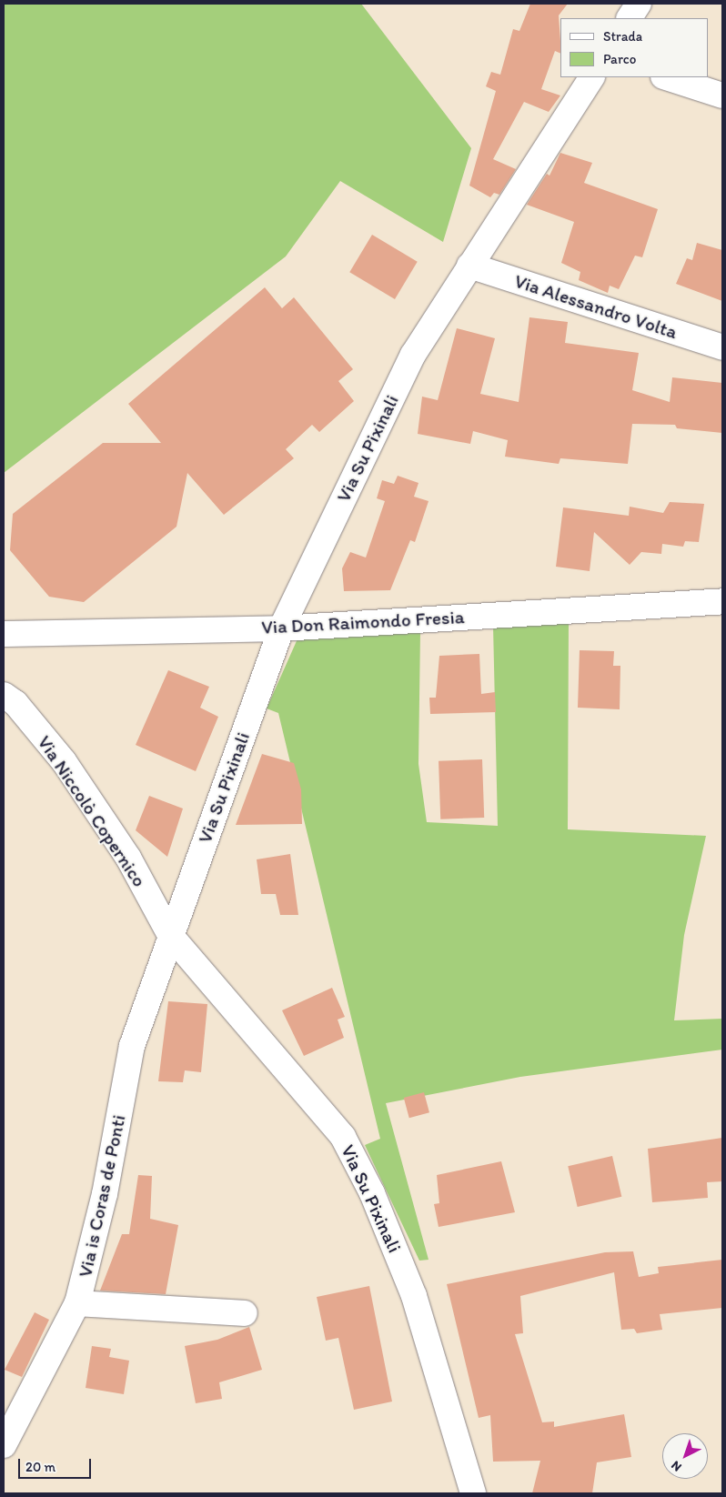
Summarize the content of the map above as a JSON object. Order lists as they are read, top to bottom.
{
  "streets": {
    "street": [
      "Via Alessandro Volta",
      "Via Su Pixinali",
      "Via Don Raimondo Fresia",
      "Via Niccolò Copernico",
      "Via is Coras de Ponti"
    ]
  },
  "crossings": [
    ["Via Alessandro Volta", "Via Su Pixinali"],
    ["Via Su Pixinali", "Via Don Raimondo Fresia"],
    ["Via Su Pixinali", "Via Niccolò Copernico"],
    ["Via Su Pixinali", "Via is Coras de Ponti"],
    ["Via Niccolò Copernico", "Via is Coras de Ponti"]
  ],
  "legend": ["Strada", "Parco"],
  "scale_bar": "20 m",
  "north": "bottom left"
}
